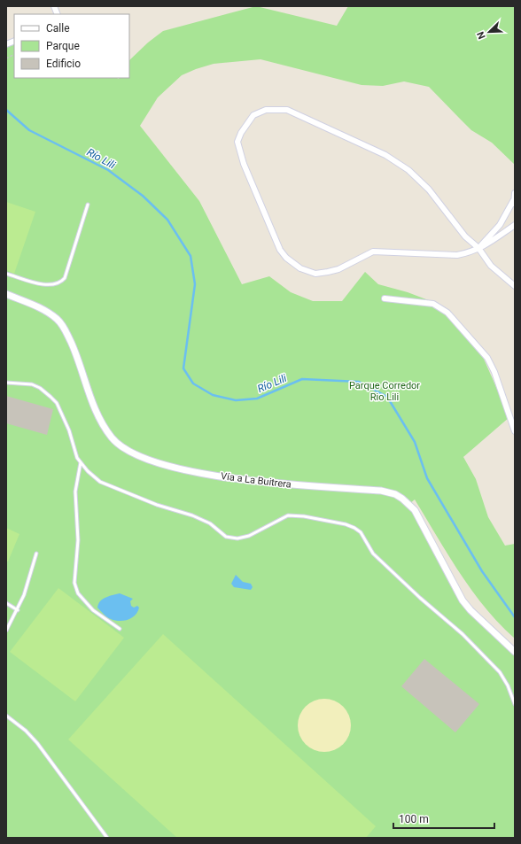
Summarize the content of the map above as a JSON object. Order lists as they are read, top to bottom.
{
  "streets": {
    "street": ["Vía a La Buitrera"]
  },
  "water": ["Río Lili"],
  "parks": ["Parque Corredor Rio Lili"],
  "legend": ["Calle", "Parque", "Edificio"],
  "scale_bar": "100 m",
  "north": "bottom left"
}
